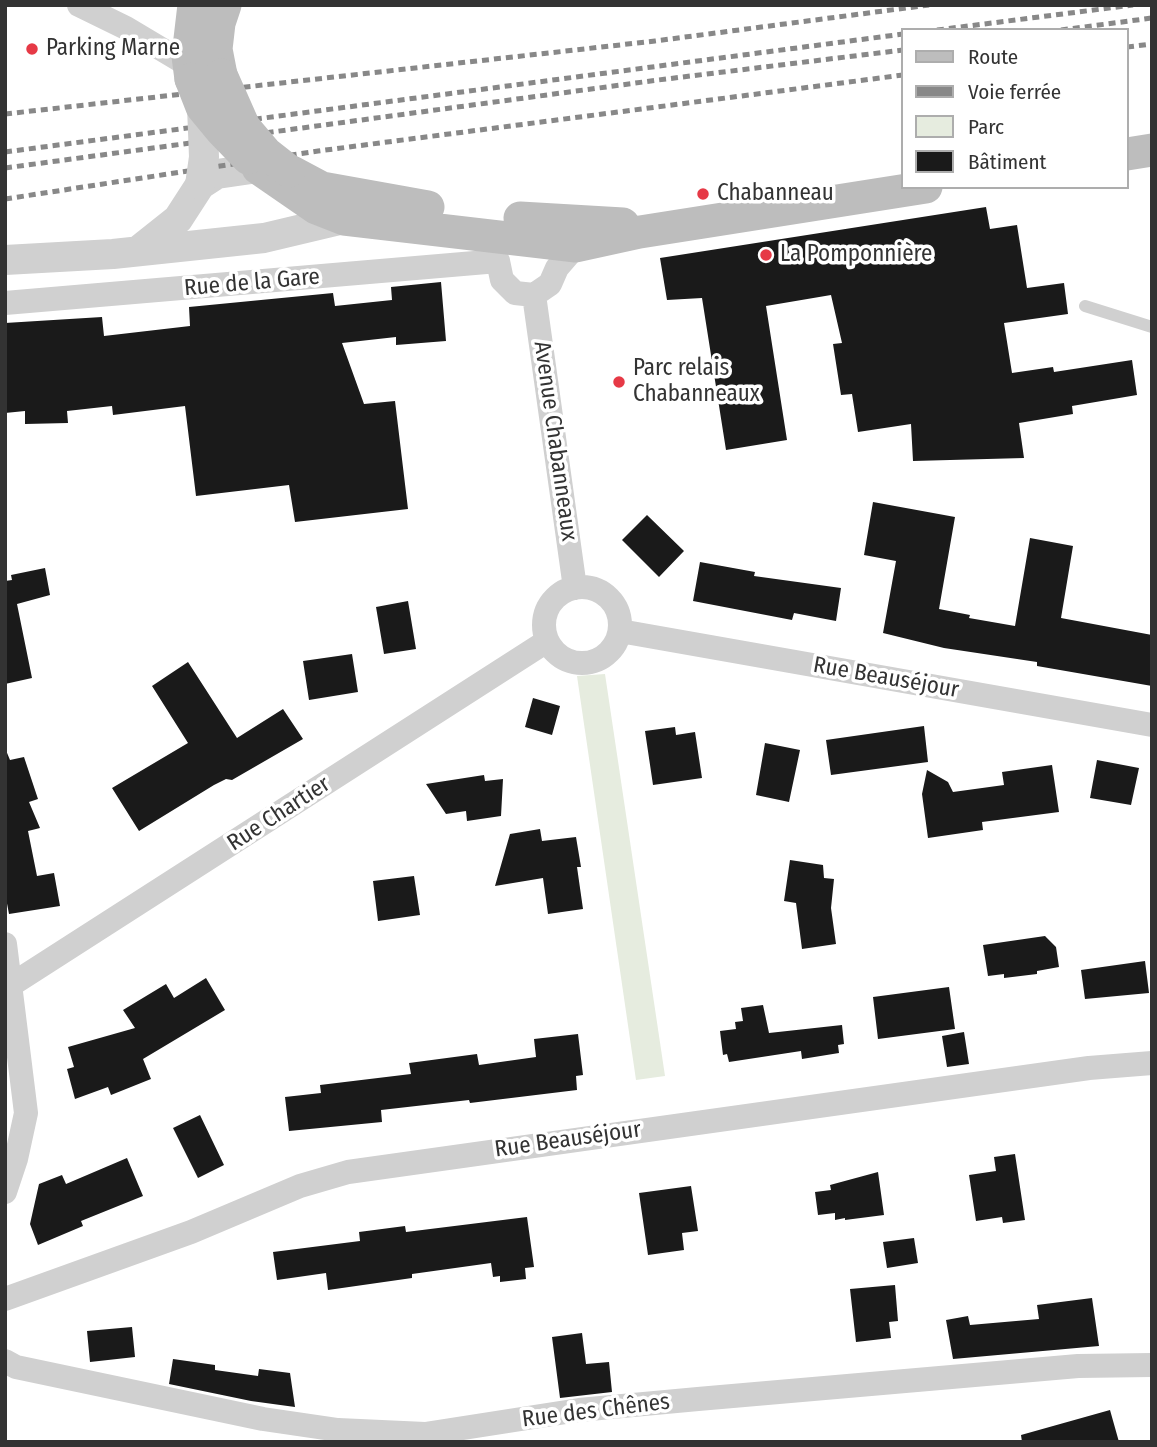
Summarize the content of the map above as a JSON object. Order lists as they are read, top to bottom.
{
  "streets": {
    "street": [
      "Rue de la Gare",
      "Avenue Chabanneaux",
      "Rue Beauséjour",
      "Rue Chartier",
      "Rue des Chênes"
    ]
  },
  "crossings": [
    ["Avenue Chabanneaux", "Rue Beauséjour"],
    ["Avenue Chabanneaux", "Rue Chartier"],
    ["Rue Beauséjour", "Rue Chartier"]
  ],
  "places": [
    "Parking Marne",
    "Chabanneau",
    "La Pomponnière",
    "Parc relais Chabanneaux"
  ],
  "legend": [
    "Route",
    "Voie ferrée",
    "Parc",
    "Bâtiment"
  ]
}
